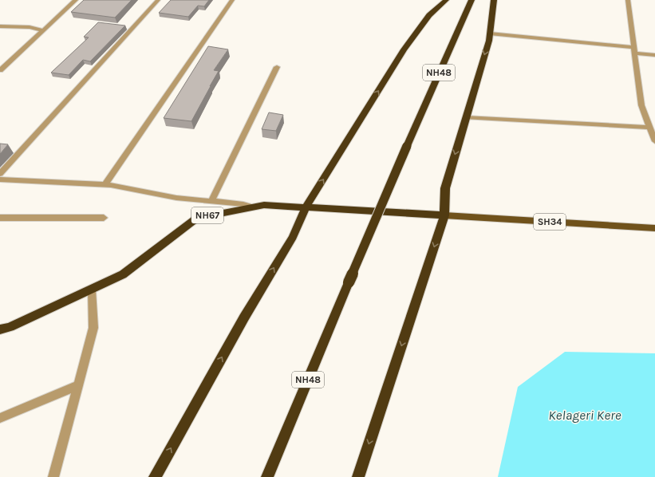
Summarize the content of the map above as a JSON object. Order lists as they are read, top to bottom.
{
  "streets": {
    "highway": ["NH48", "NH67"],
    "main road": ["SH34"]
  },
  "crossings": [
    ["NH67", "SH34"]
  ],
  "water": ["Kelageri Kere"]
}
